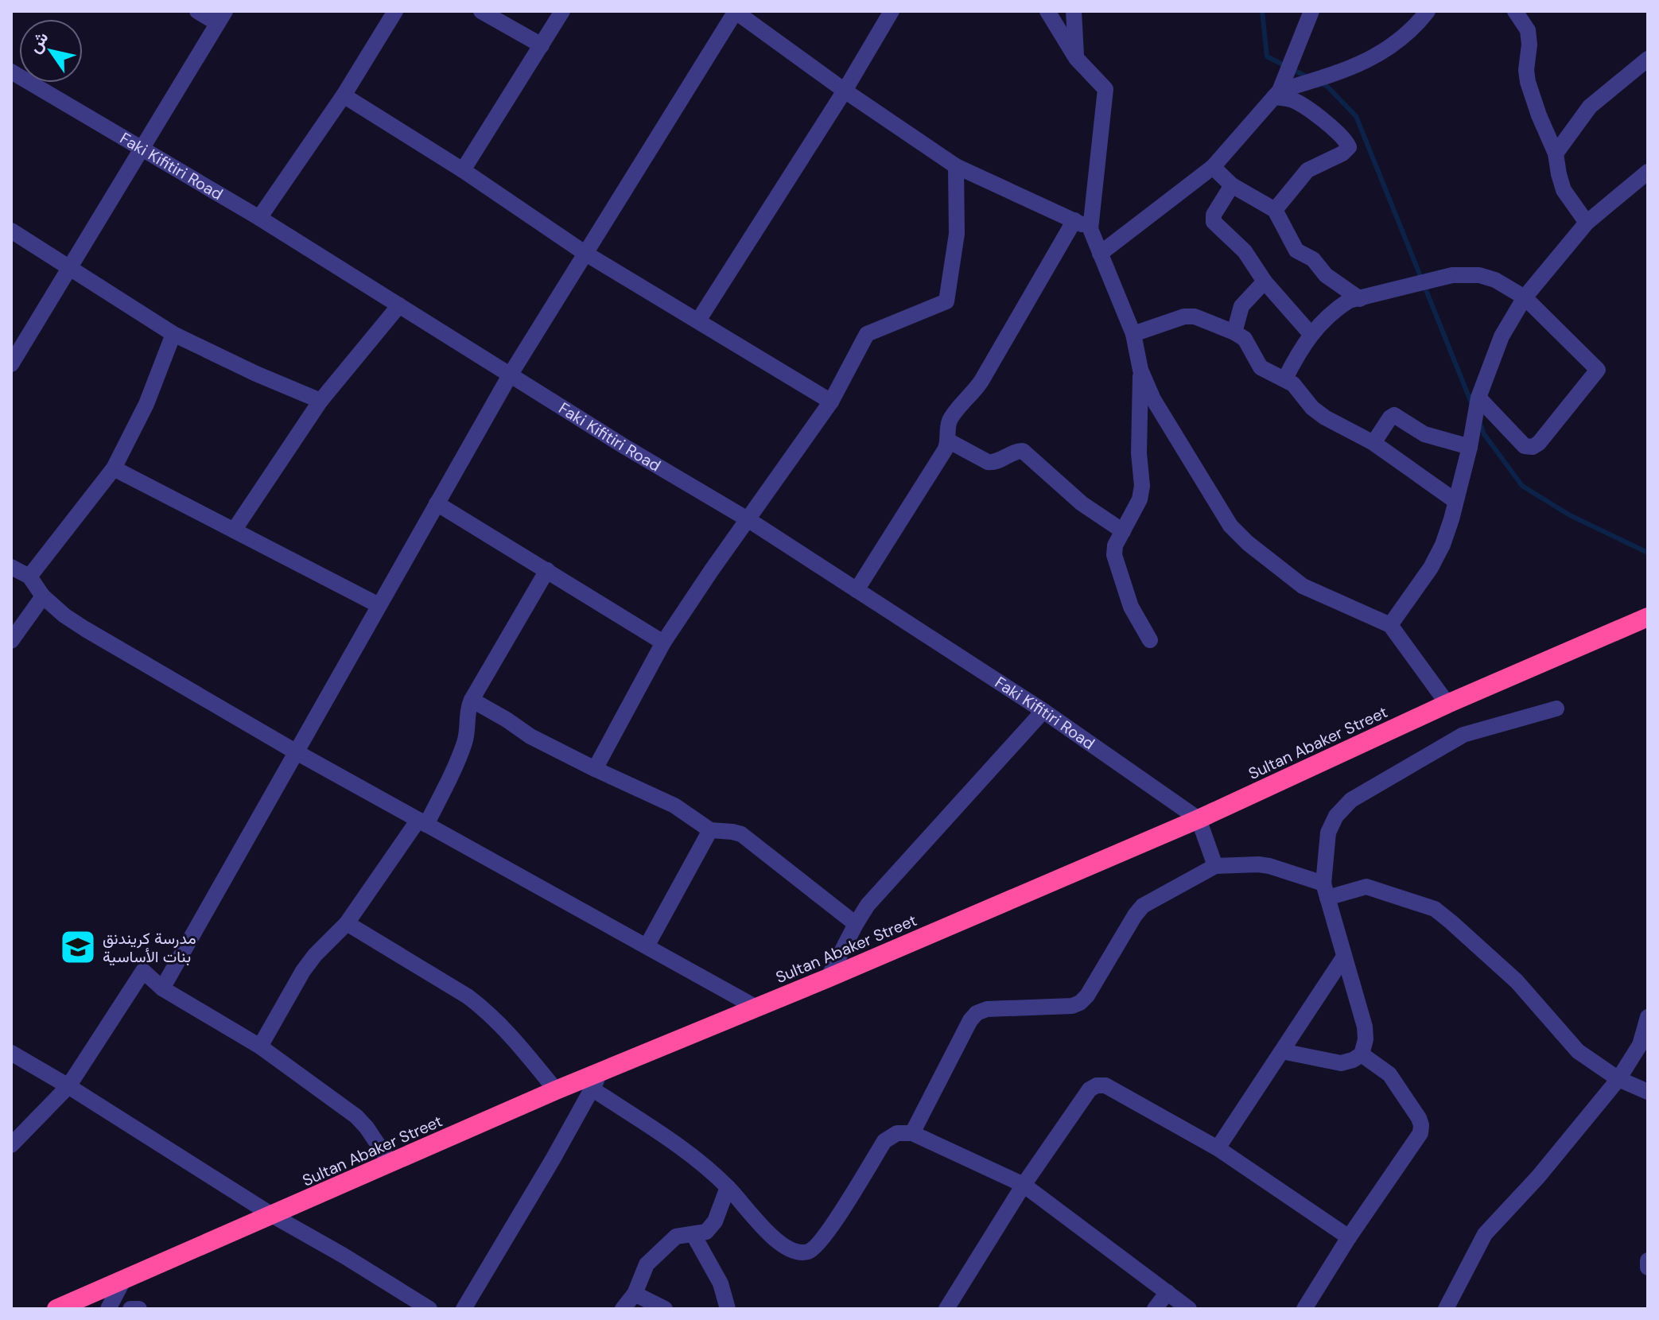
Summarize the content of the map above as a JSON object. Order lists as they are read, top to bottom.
{
  "streets": {
    "highway": ["Sultan Abaker Street"],
    "street": ["Faki Kifitiri Road"]
  },
  "crossings": [
    ["Faki Kifitiri Road", "Sultan Abaker Street"]
  ],
  "places": {
    "school or university": ["مدرسة كريندنق بنات الأساسية"]
  },
  "north": "top left"
}
